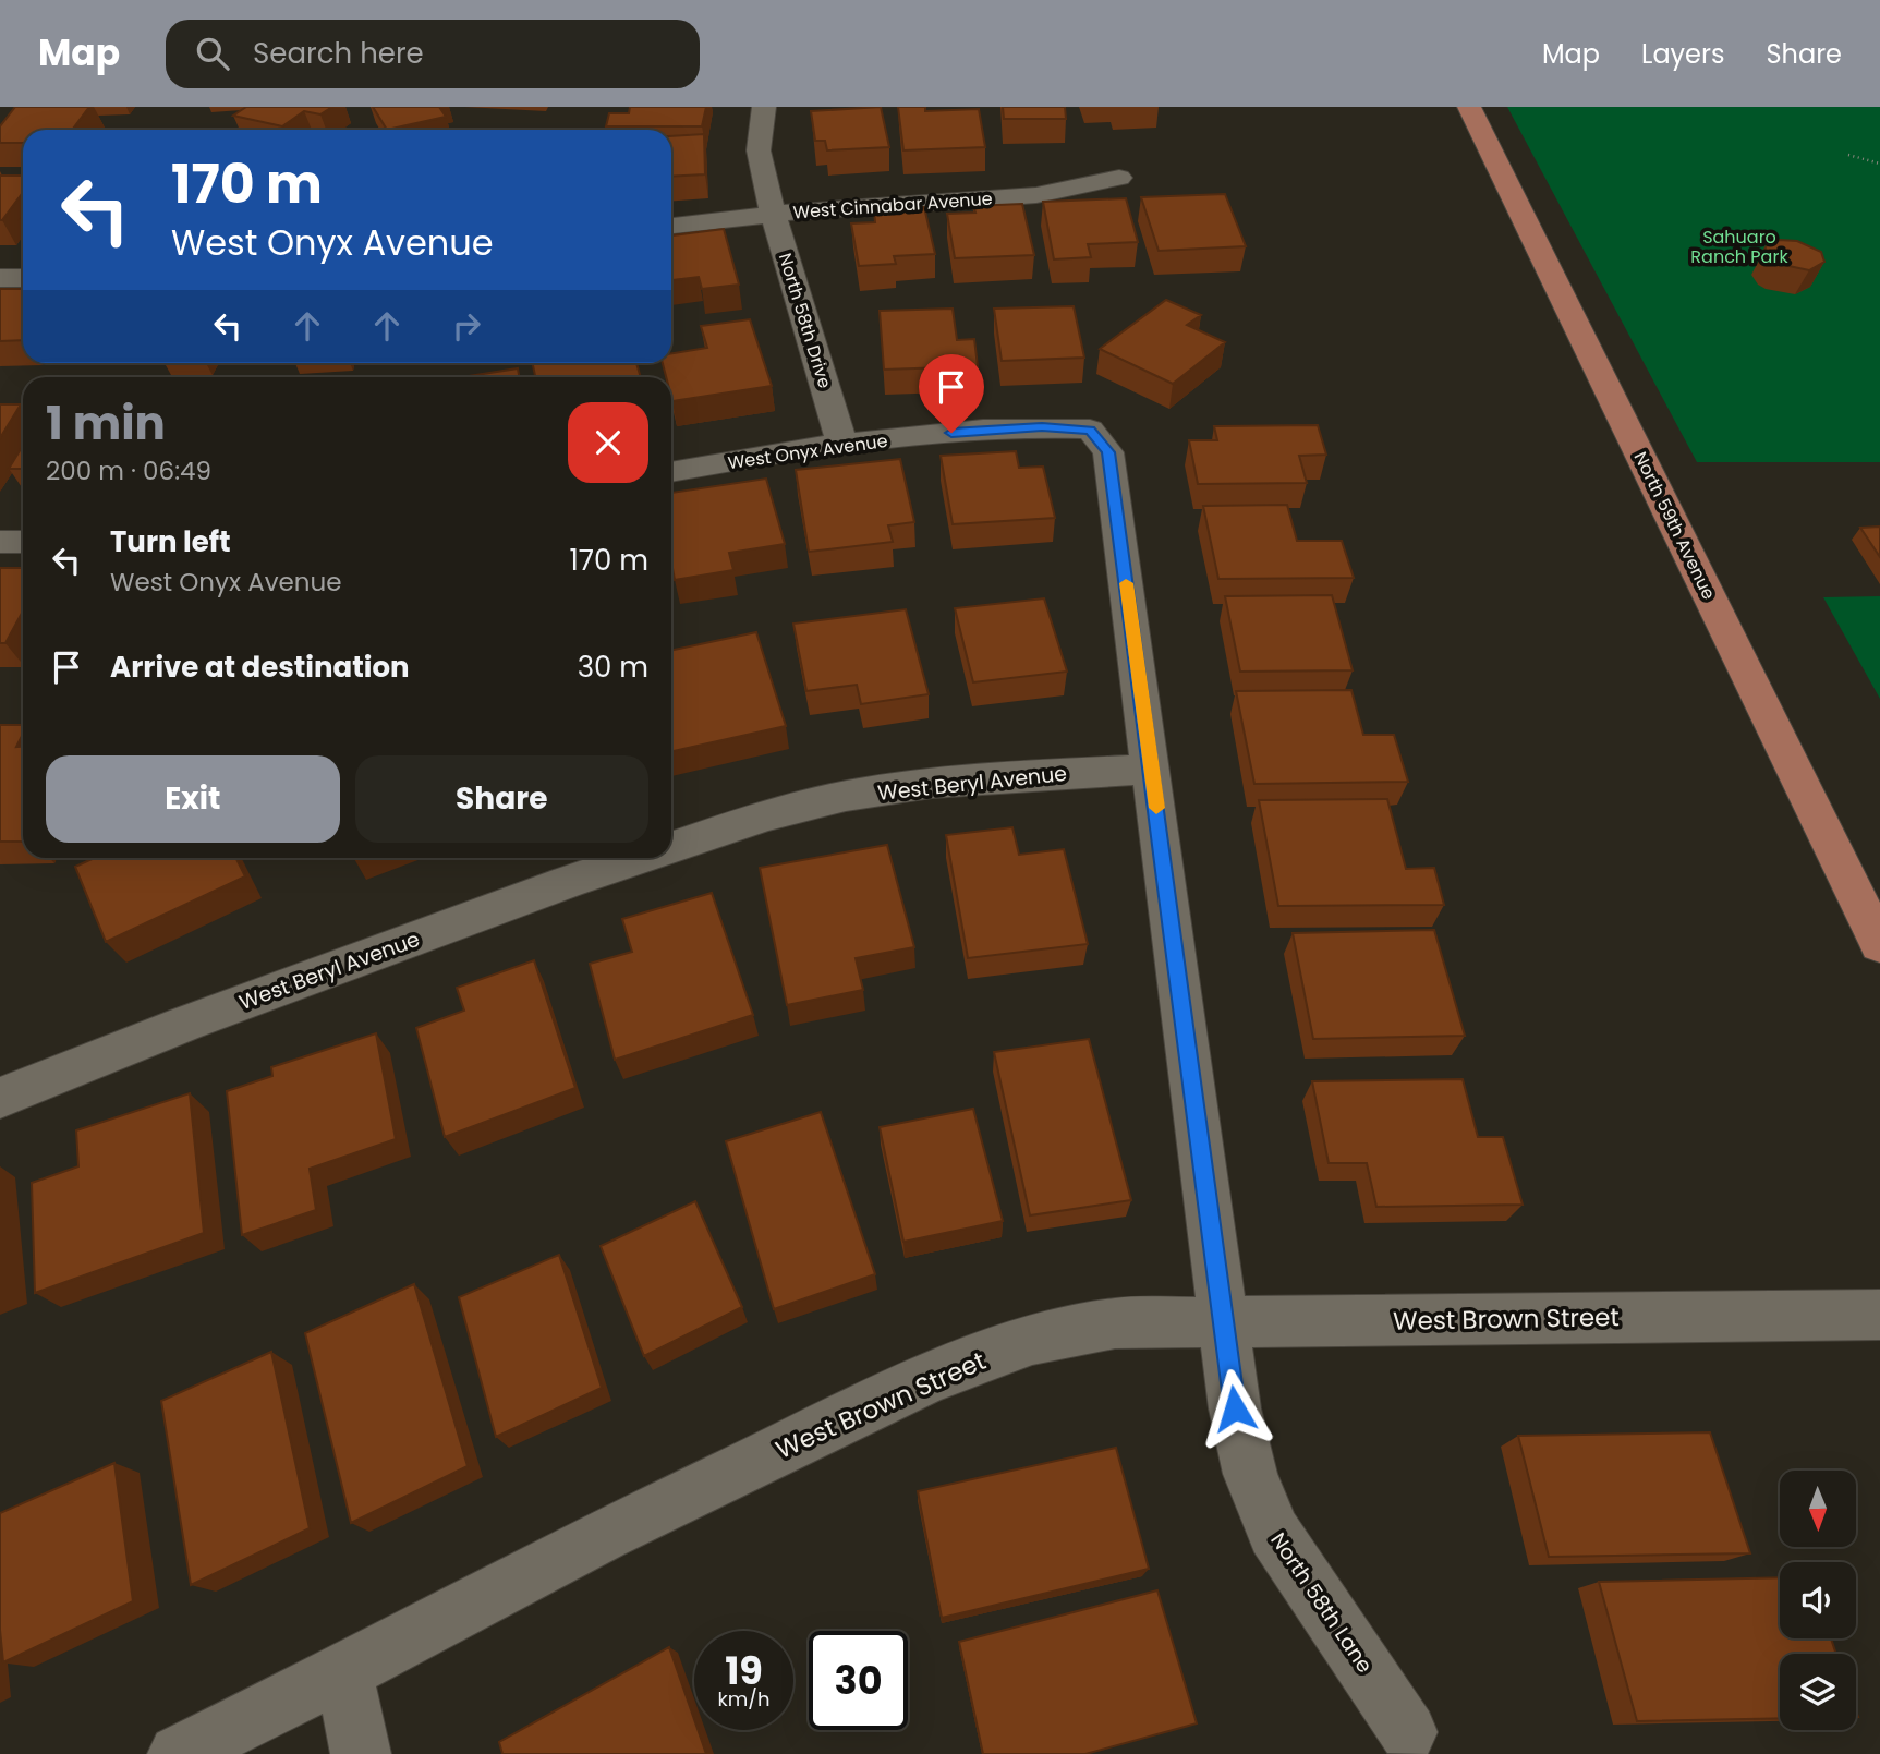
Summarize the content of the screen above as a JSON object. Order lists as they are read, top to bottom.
{
  "streets": {
    "main road": ["North 59th Avenue"],
    "street": [
      "West Cinnabar Avenue",
      "North 58th Drive",
      "West Onyx Avenue",
      "West Beryl Avenue",
      "West Brown Street",
      "North 58th Lane"
    ]
  },
  "crossings": [
    ["West Cinnabar Avenue", "North 58th Drive"],
    ["North 58th Drive", "West Onyx Avenue"],
    ["West Onyx Avenue", "North 58th Lane"],
    ["West Beryl Avenue", "North 58th Lane"],
    ["West Brown Street", "North 58th Lane"]
  ],
  "parks": ["Sahuaro Ranch Park"],
  "north": "bottom",
  "page": {
    "header": "Map",
    "search": "Search here",
    "nav": ["Map", "Layers", "Share"],
    "turn": ["170 m", "West Onyx Avenue"],
    "heading": ["1 min", "200 m · 06:49"],
    "list": [
      {
        "name": "Turn left",
        "note": "West Onyx Avenue",
        "value": "170 m"
      },
      {
        "name": "Arrive at destination",
        "value": "30 m"
      }
    ],
    "buttons": ["Exit", "Share"],
    "speed": "19 km/h",
    "limit": "30"
  }
}
